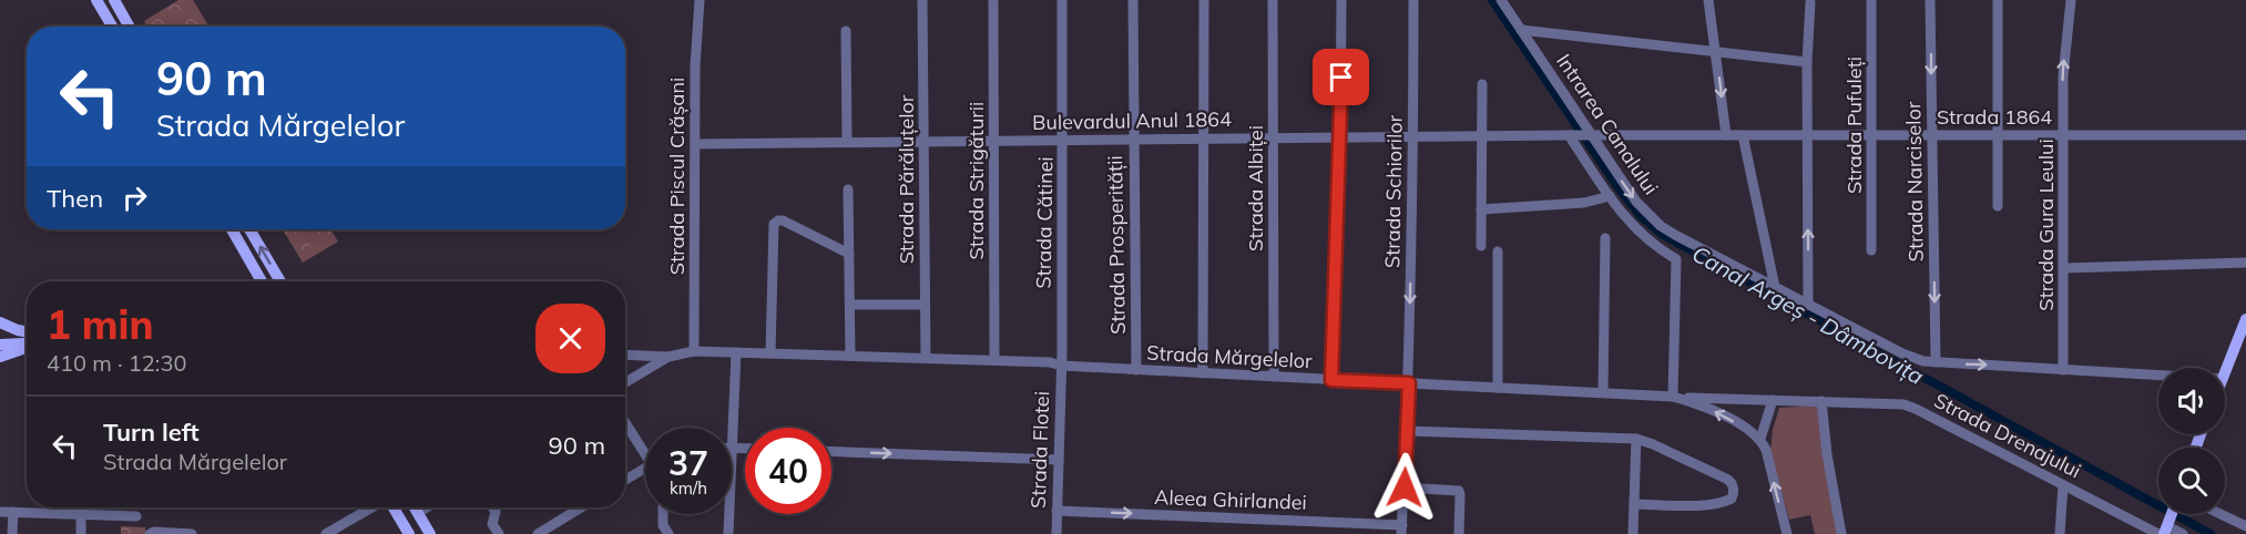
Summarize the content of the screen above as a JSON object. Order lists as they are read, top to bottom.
{
  "streets": {
    "street": [
      "Strada 1864",
      "Bulevardul Anul 1864",
      "Intrarea Canalului",
      "Strada Pufuleți",
      "Strada Piscul Crășani",
      "Strada Părăluțelor",
      "Strada Strigăturii",
      "Strada Narciselor",
      "Strada Albiței",
      "Strada Schiorilor",
      "Strada Cătinei",
      "Strada Gura Leului",
      "Strada Prosperității",
      "Strada Mărgelelor",
      "Strada Drenajului",
      "Strada Flotei",
      "Aleea Ghirlandei"
    ]
  },
  "crossings": [
    ["Strada 1864", "Bulevardul Anul 1864"],
    ["Strada 1864", "Intrarea Canalului"],
    ["Strada 1864", "Strada Pufuleți"],
    ["Strada 1864", "Strada Narciselor"],
    ["Strada 1864", "Strada Gura Leului"],
    ["Bulevardul Anul 1864", "Strada Piscul Crășani"],
    ["Bulevardul Anul 1864", "Strada Părăluțelor"],
    ["Bulevardul Anul 1864", "Strada Strigăturii"],
    ["Bulevardul Anul 1864", "Strada Albiței"],
    ["Bulevardul Anul 1864", "Strada Schiorilor"],
    ["Bulevardul Anul 1864", "Strada Cătinei"],
    ["Bulevardul Anul 1864", "Strada Prosperității"],
    ["Intrarea Canalului", "Strada Narciselor"],
    ["Intrarea Canalului", "Strada Gura Leului"],
    ["Strada Piscul Crășani", "Strada Mărgelelor"],
    ["Strada Părăluțelor", "Strada Mărgelelor"],
    ["Strada Strigăturii", "Strada Mărgelelor"],
    ["Strada Albiței", "Strada Mărgelelor"],
    ["Strada Schiorilor", "Strada Mărgelelor"],
    ["Strada Schiorilor", "Aleea Ghirlandei"],
    ["Strada Cătinei", "Strada Mărgelelor"],
    ["Strada Cătinei", "Strada Flotei"],
    ["Strada Prosperității", "Strada Mărgelelor"],
    ["Strada Mărgelelor", "Strada Drenajului"],
    ["Strada Mărgelelor", "Strada Flotei"],
    ["Strada Flotei", "Aleea Ghirlandei"]
  ],
  "one_way": ["Intrarea Canalului", "Aleea Ghirlandei"],
  "water": ["Canal Argeș - Dâmbovița"],
  "page": {
    "turn": ["90 m", "Strada Mărgelelor"],
    "then": "Then",
    "heading": ["1 min", "410 m · 12:30"],
    "list": [
      {
        "name": "Turn left",
        "note": "Strada Mărgelelor",
        "value": "90 m"
      }
    ],
    "speed": "37 km/h",
    "limit": "40"
  }
}
